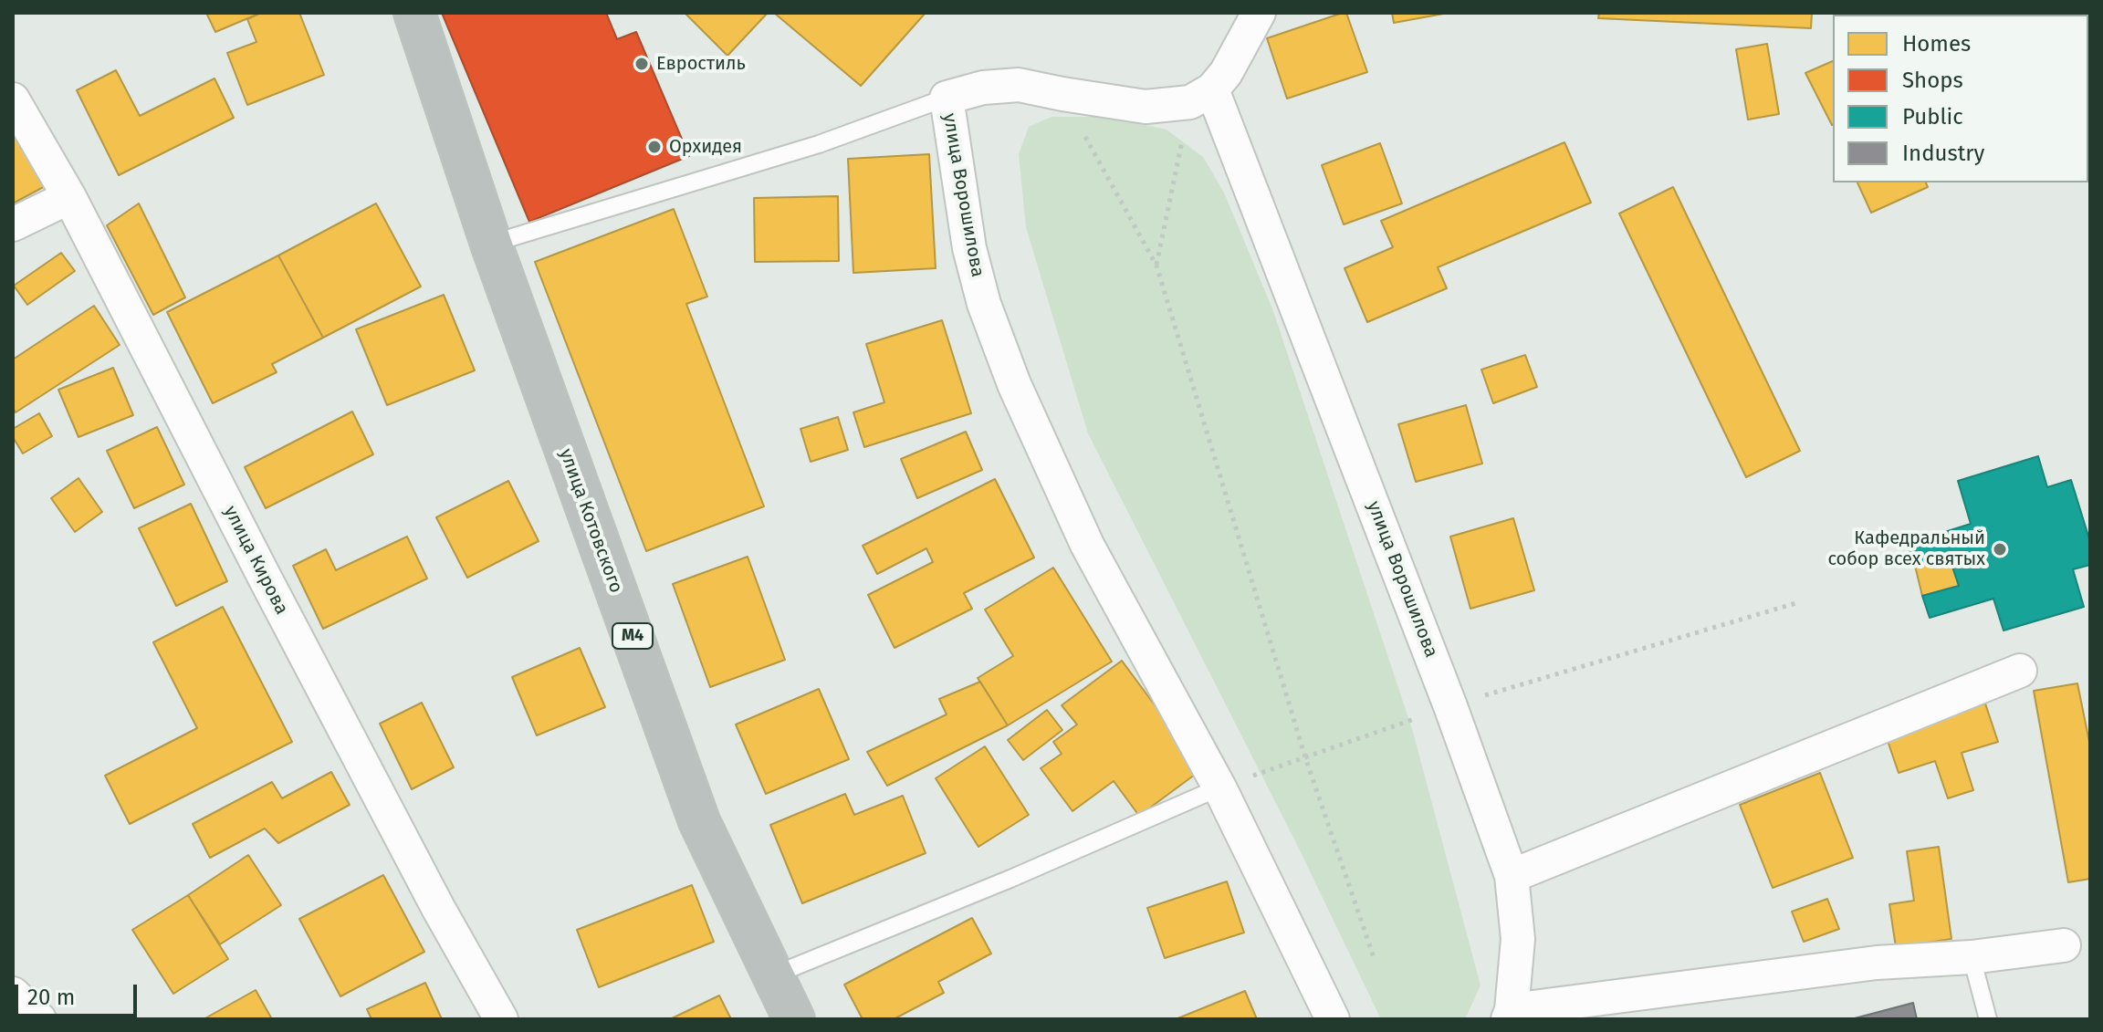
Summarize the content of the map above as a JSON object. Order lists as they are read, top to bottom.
{
  "streets": {
    "highway": ["улица Котовского", "M4"],
    "street": ["улица Ворошилова", "улица Кирова"]
  },
  "places": ["Евростиль", "Орхидея", "Кафедральный собор всех святых"],
  "legend": [
    "Homes",
    "Shops",
    "Public",
    "Industry"
  ],
  "scale_bar": "20 m"
}
